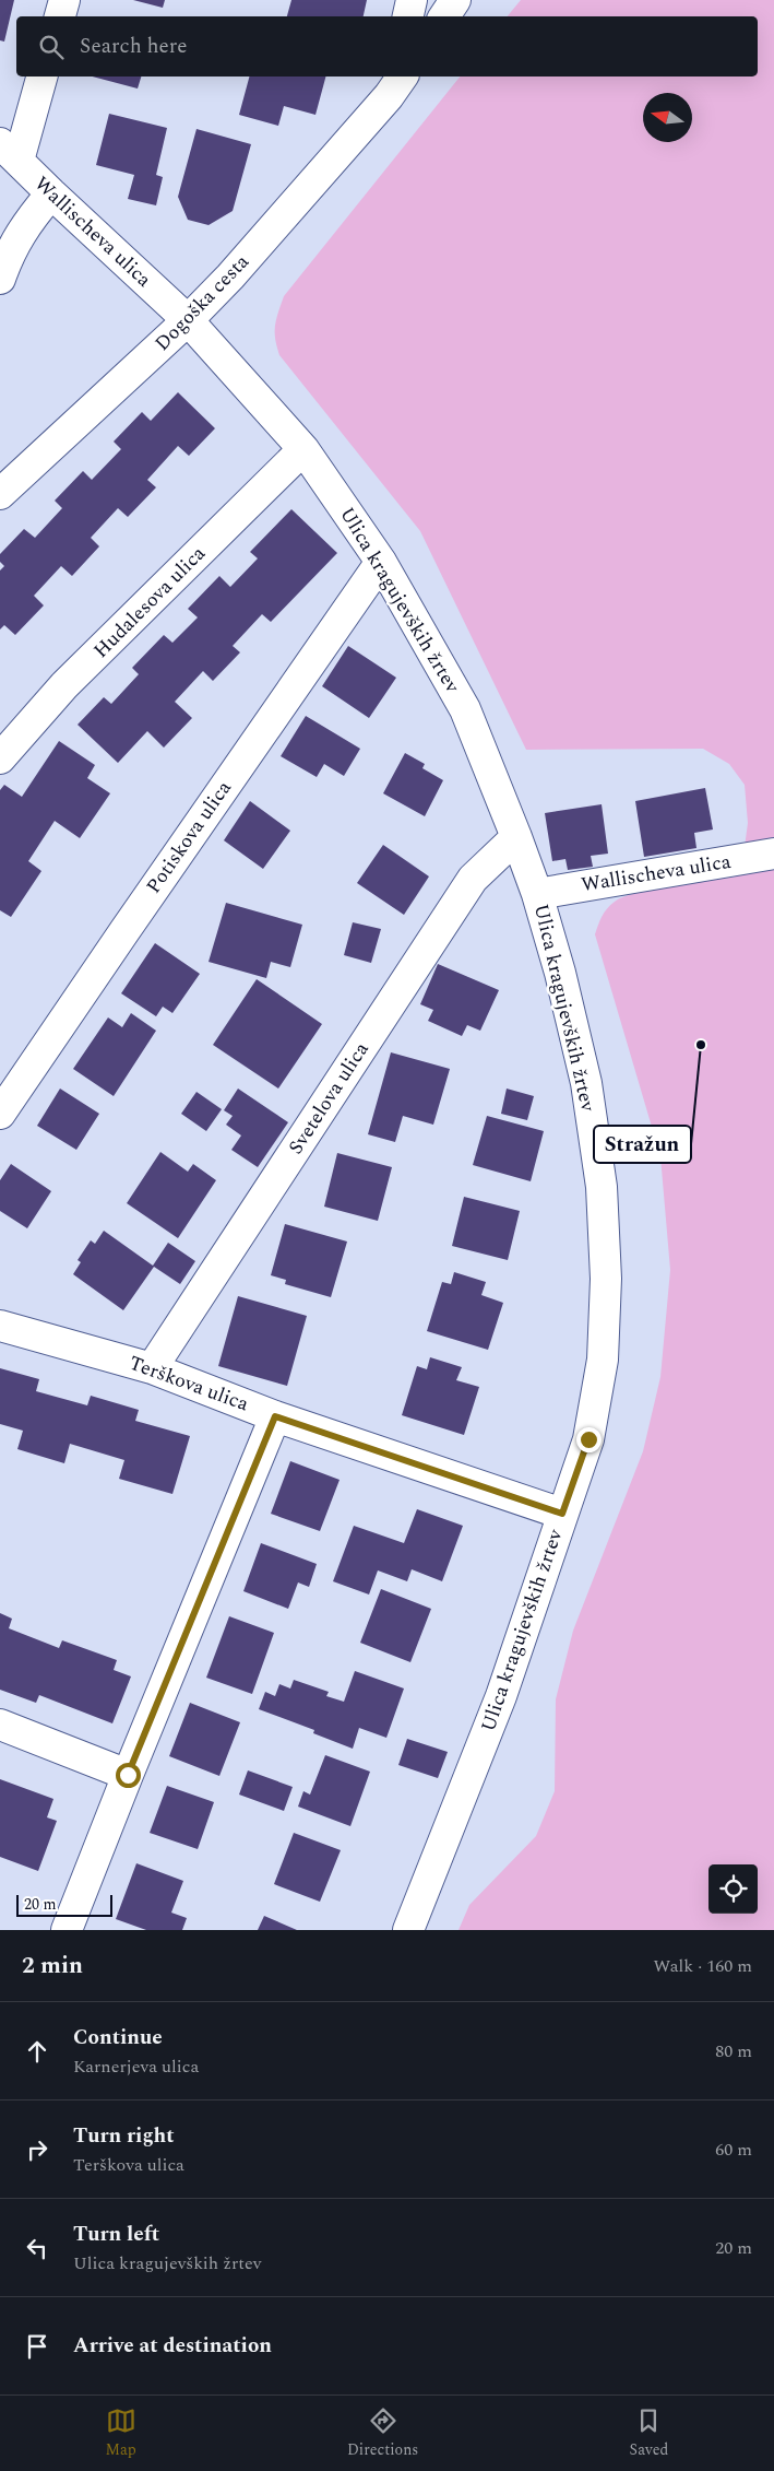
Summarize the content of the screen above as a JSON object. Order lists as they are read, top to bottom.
{
  "streets": {
    "street": [
      "Wallischeva ulica",
      "Dogoška cesta",
      "Ulica kragujevških žrtev",
      "Hudalesova ulica",
      "Potiskova ulica",
      "Svetelova ulica",
      "Terškova ulica"
    ]
  },
  "crossings": [
    ["Wallischeva ulica", "Dogoška cesta"],
    ["Wallischeva ulica", "Ulica kragujevških žrtev"],
    ["Dogoška cesta", "Ulica kragujevških žrtev"],
    ["Ulica kragujevških žrtev", "Hudalesova ulica"],
    ["Ulica kragujevških žrtev", "Potiskova ulica"],
    ["Ulica kragujevških žrtev", "Svetelova ulica"],
    ["Ulica kragujevških žrtev", "Terškova ulica"],
    ["Svetelova ulica", "Terškova ulica"]
  ],
  "places": ["Stražun"],
  "scale_bar": "20 m",
  "north": "left",
  "page": {
    "search": "Search here",
    "scale": "20 m",
    "heading": ["2 min", "Walk · 160 m"],
    "list": [
      ["Continue", "Karnerjeva ulica", "80 m"],
      ["Turn right", "Terškova ulica", "60 m"],
      ["Turn left", "Ulica kragujevških žrtev", "20 m"],
      "Arrive at destination"
    ],
    "nav": ["Map", "Directions", "Saved"]
  }
}
